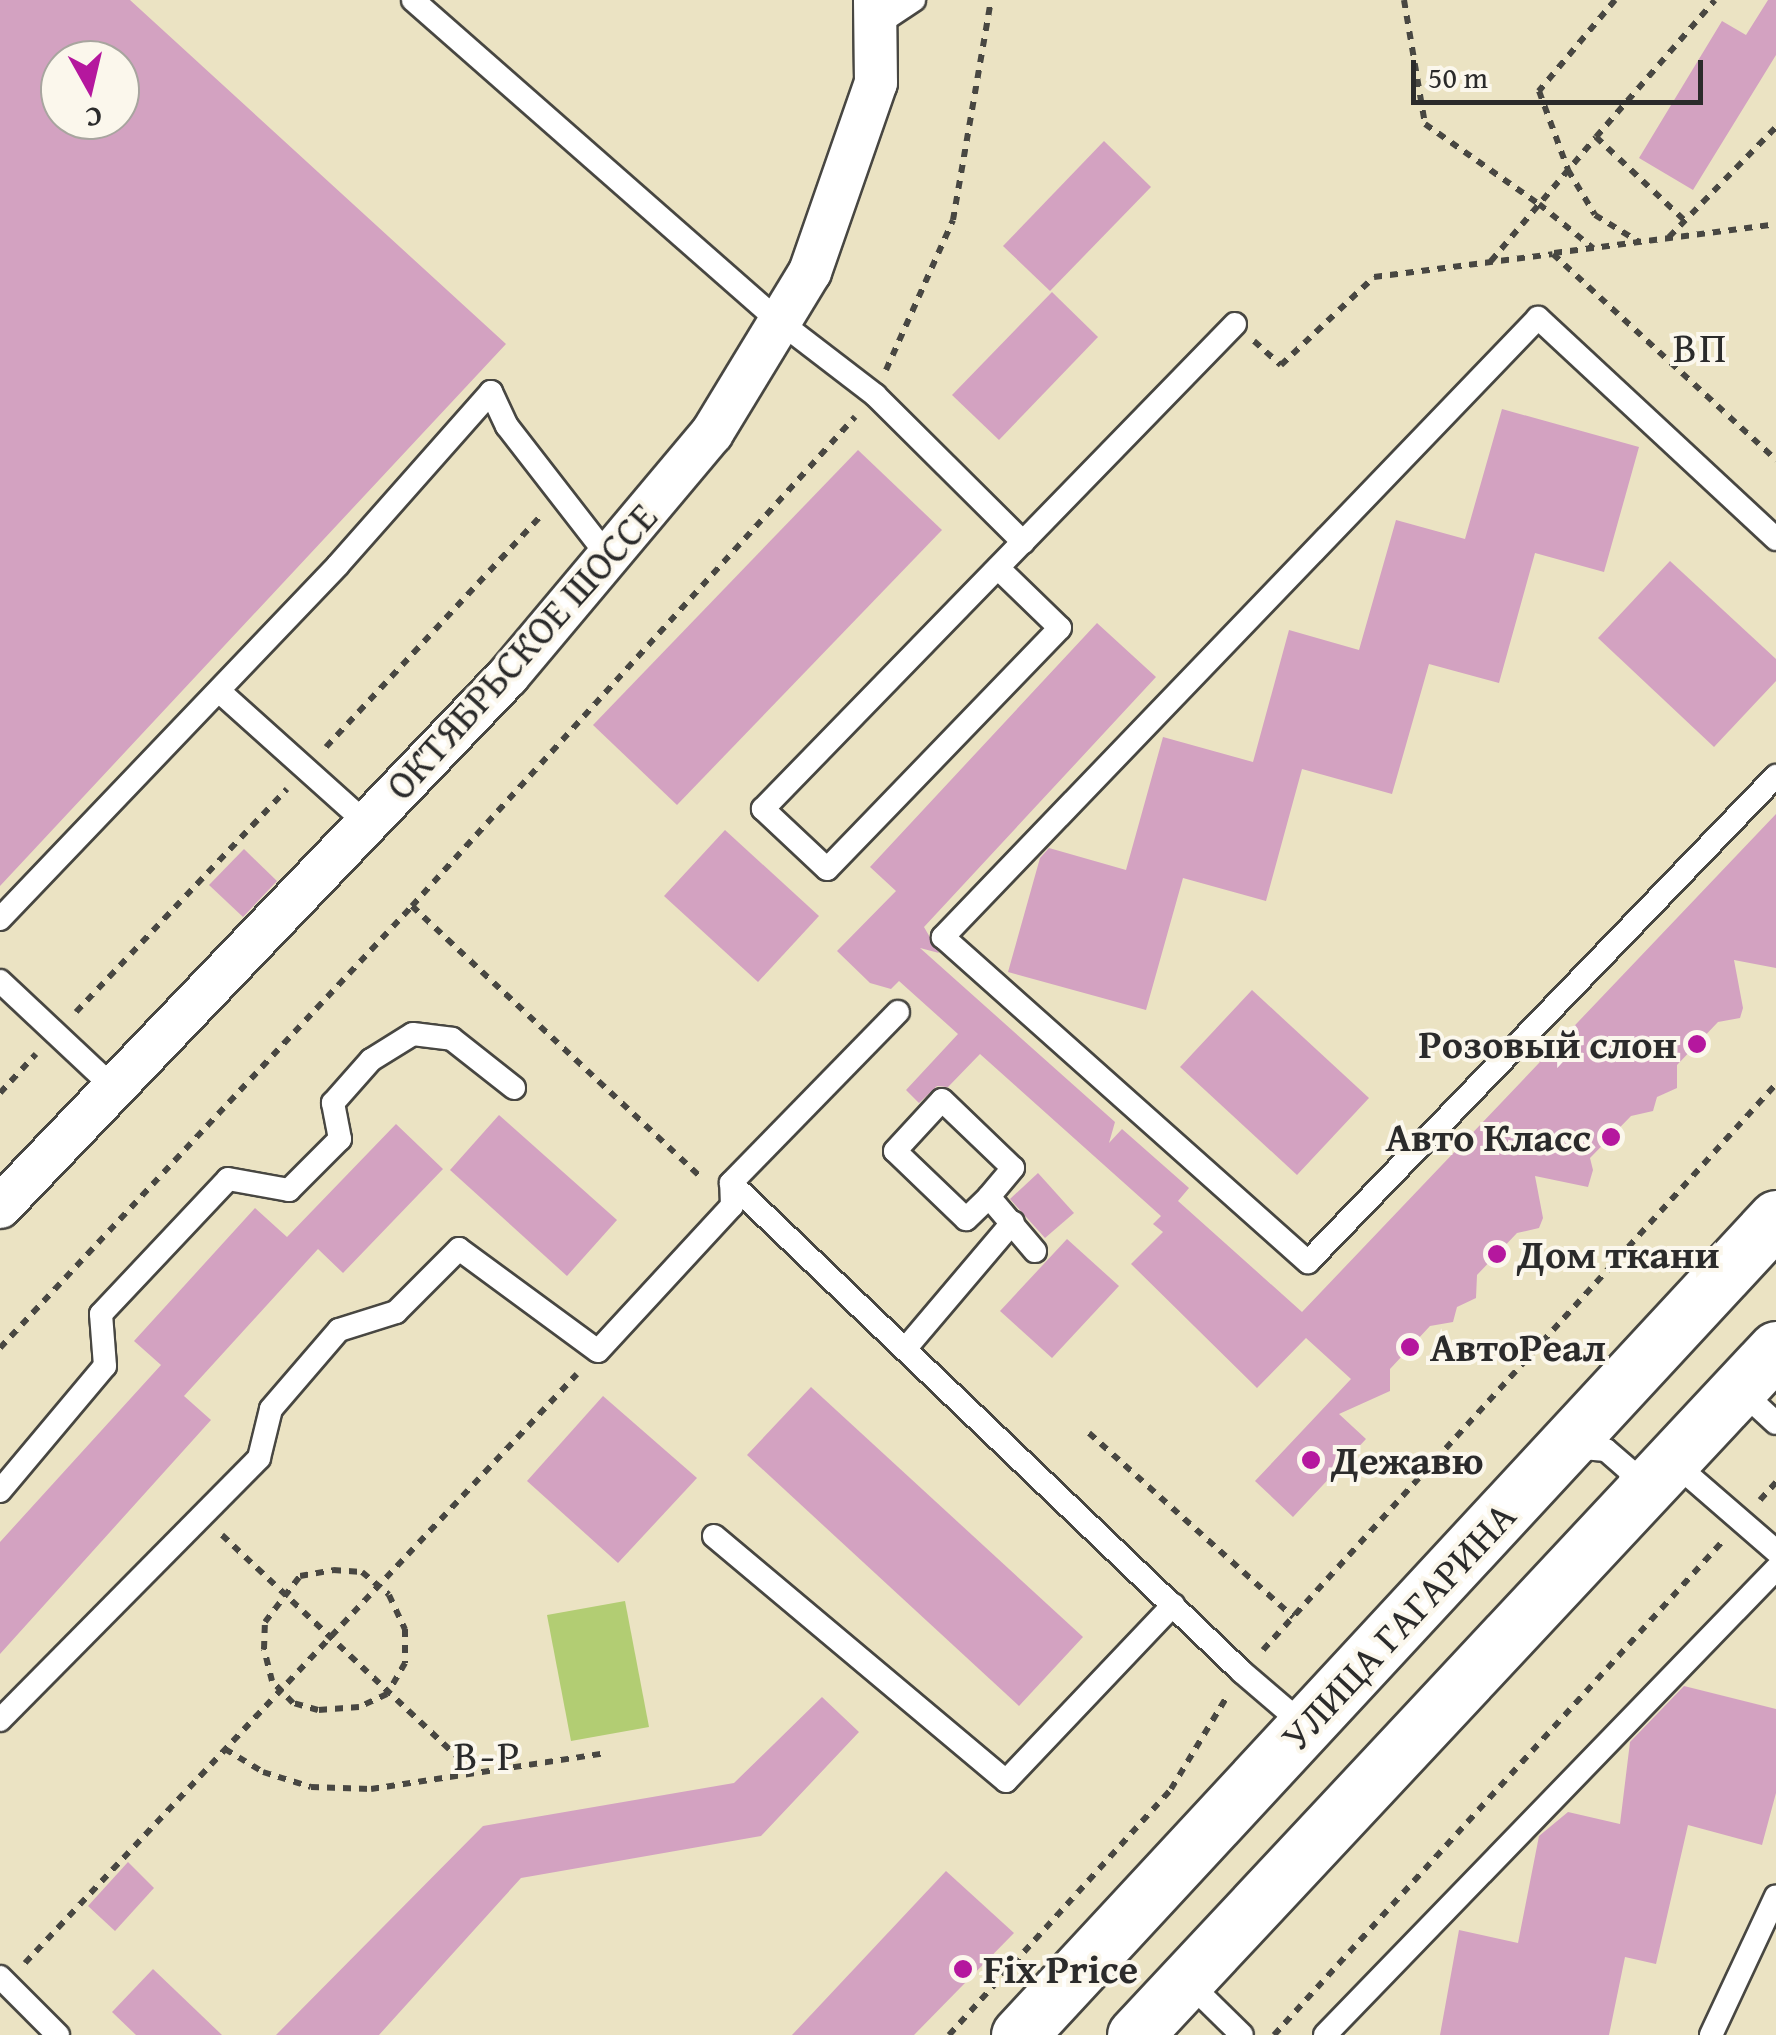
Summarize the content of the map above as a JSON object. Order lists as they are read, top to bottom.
{
  "streets": {
    "street": ["ОКТЯБРЬСКОЕ ШОССЕ", "УЛИЦА ГАГАРИНА"]
  },
  "districts": ["ВП", "В-Р"],
  "places": [
    "Розовый слон",
    "Авто Класс",
    "Дом ткани",
    "АвтоРеал",
    "Дежавю",
    "Fix Price"
  ],
  "scale_bar": "50 m",
  "north": "bottom"
}
